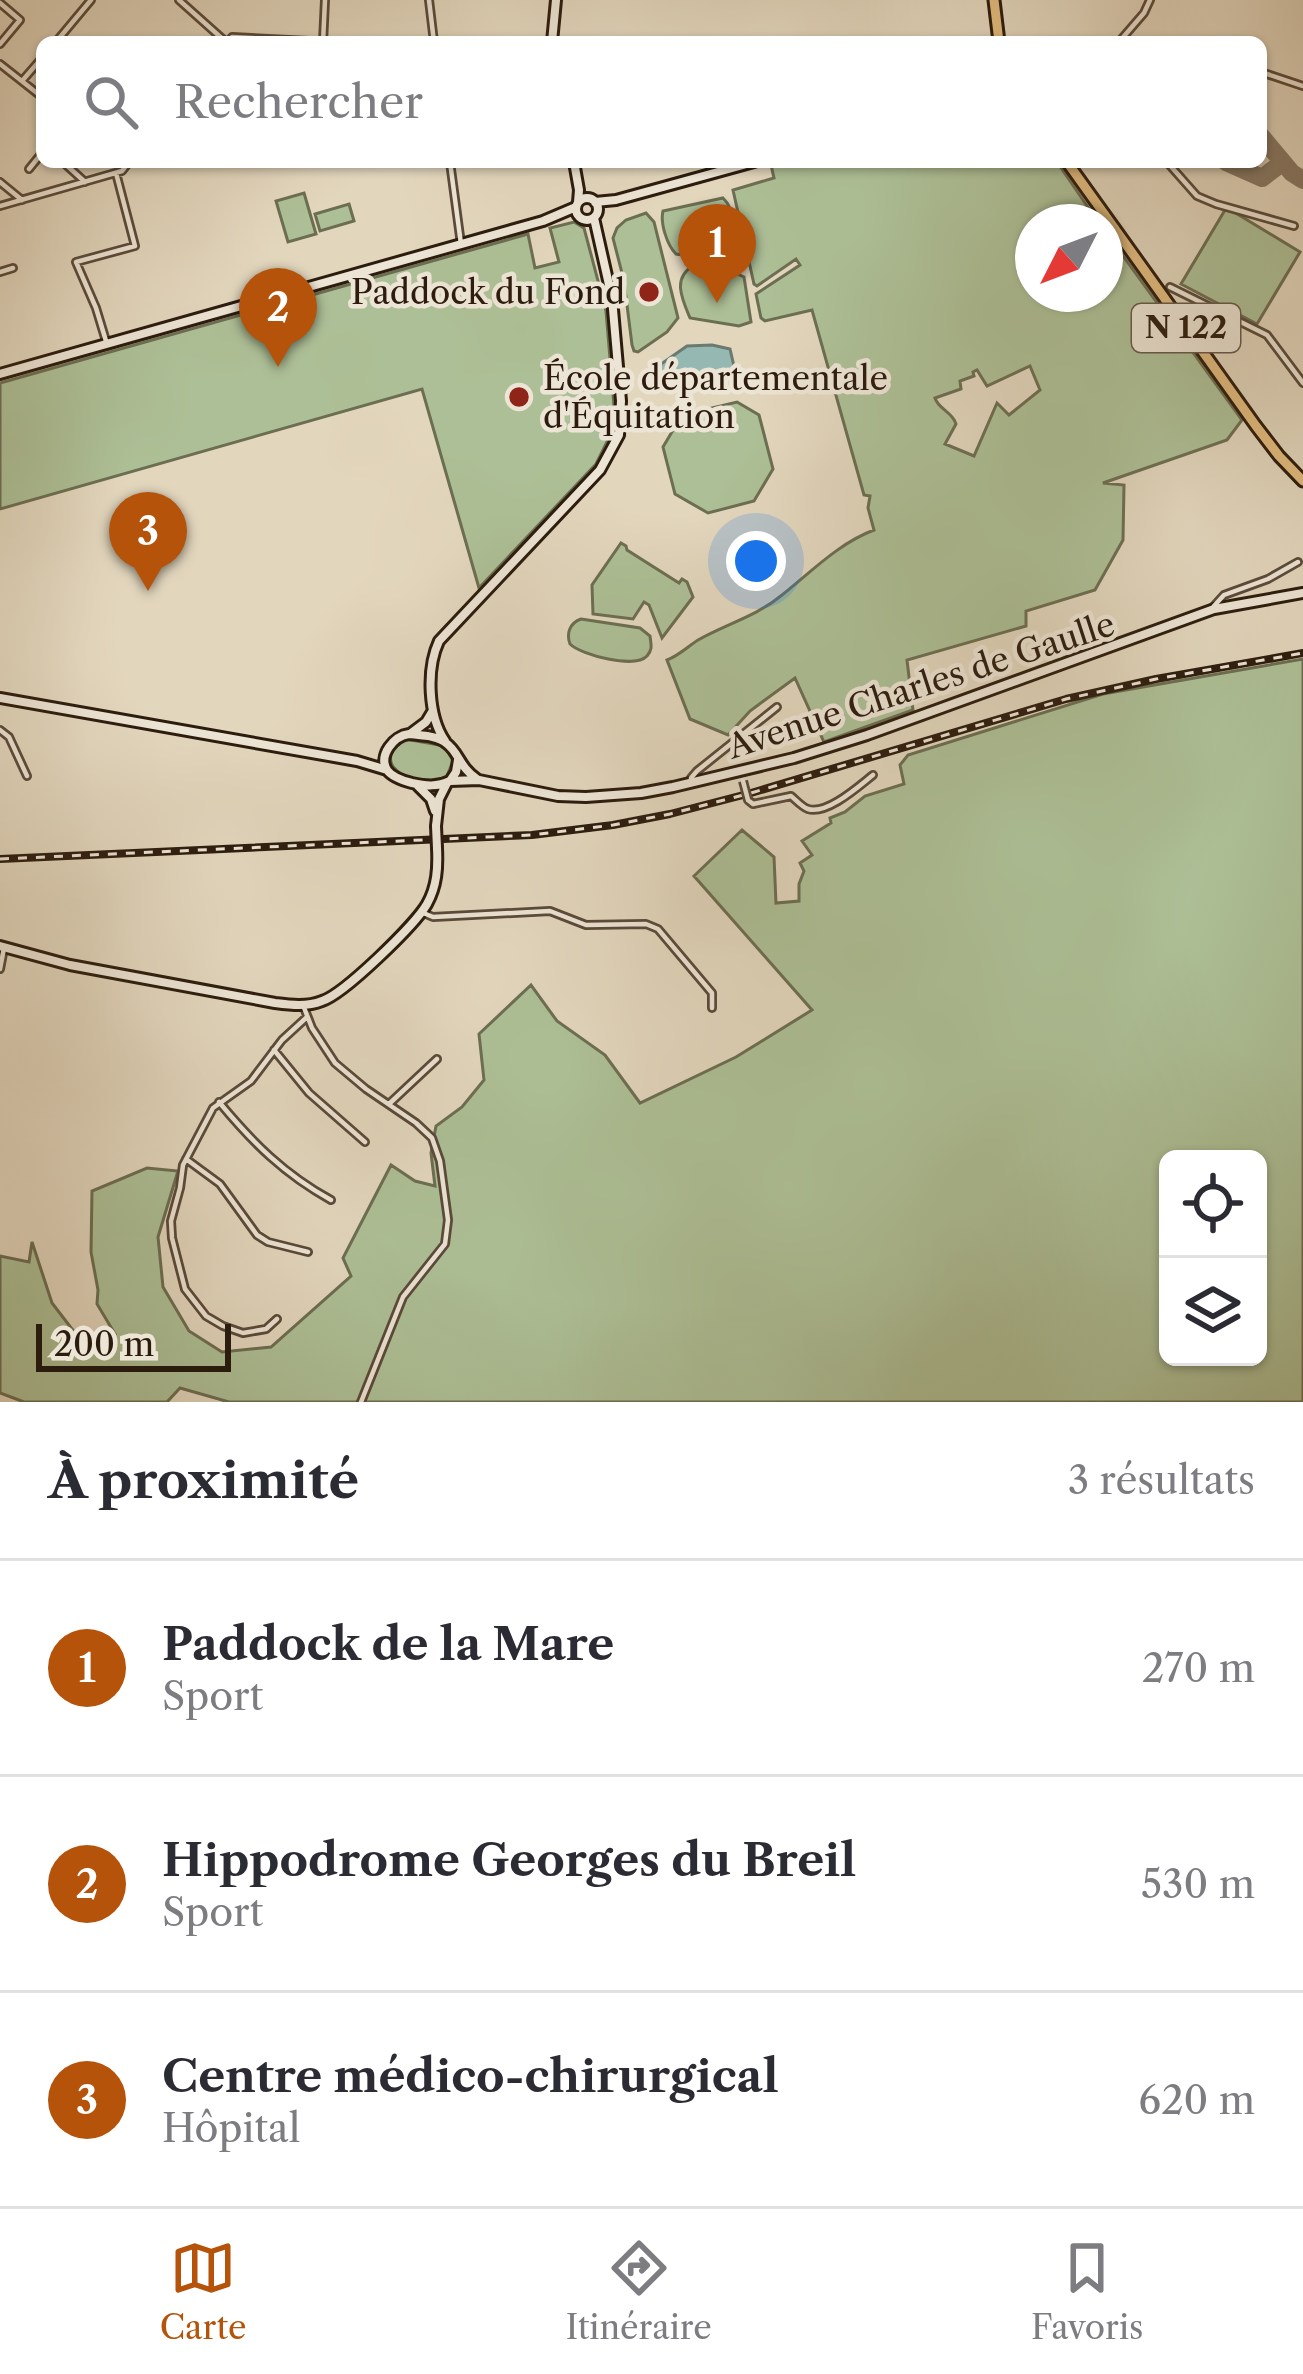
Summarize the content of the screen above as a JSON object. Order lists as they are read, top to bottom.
{
  "streets": {
    "main road": ["N 122"],
    "street": ["Avenue Charles de Gaulle"]
  },
  "places": ["Paddock du Fond", "École départementale d'Équitation"],
  "scale_bar": "200 m",
  "north": "bottom left",
  "page": {
    "search": "Rechercher",
    "pins": ["1", "2", "3"],
    "scale": "200 m",
    "heading": ["À proximité", "3 résultats"],
    "list": [
      {
        "mark": "1",
        "name": "Paddock de la Mare",
        "note": "Sport",
        "value": "270 m"
      },
      {
        "mark": "2",
        "name": "Hippodrome Georges du Breil",
        "note": "Sport",
        "value": "530 m"
      },
      {
        "mark": "3",
        "name": "Centre médico-chirurgical",
        "note": "Hôpital",
        "value": "620 m"
      }
    ],
    "nav": ["Carte", "Itinéraire", "Favoris"]
  }
}
